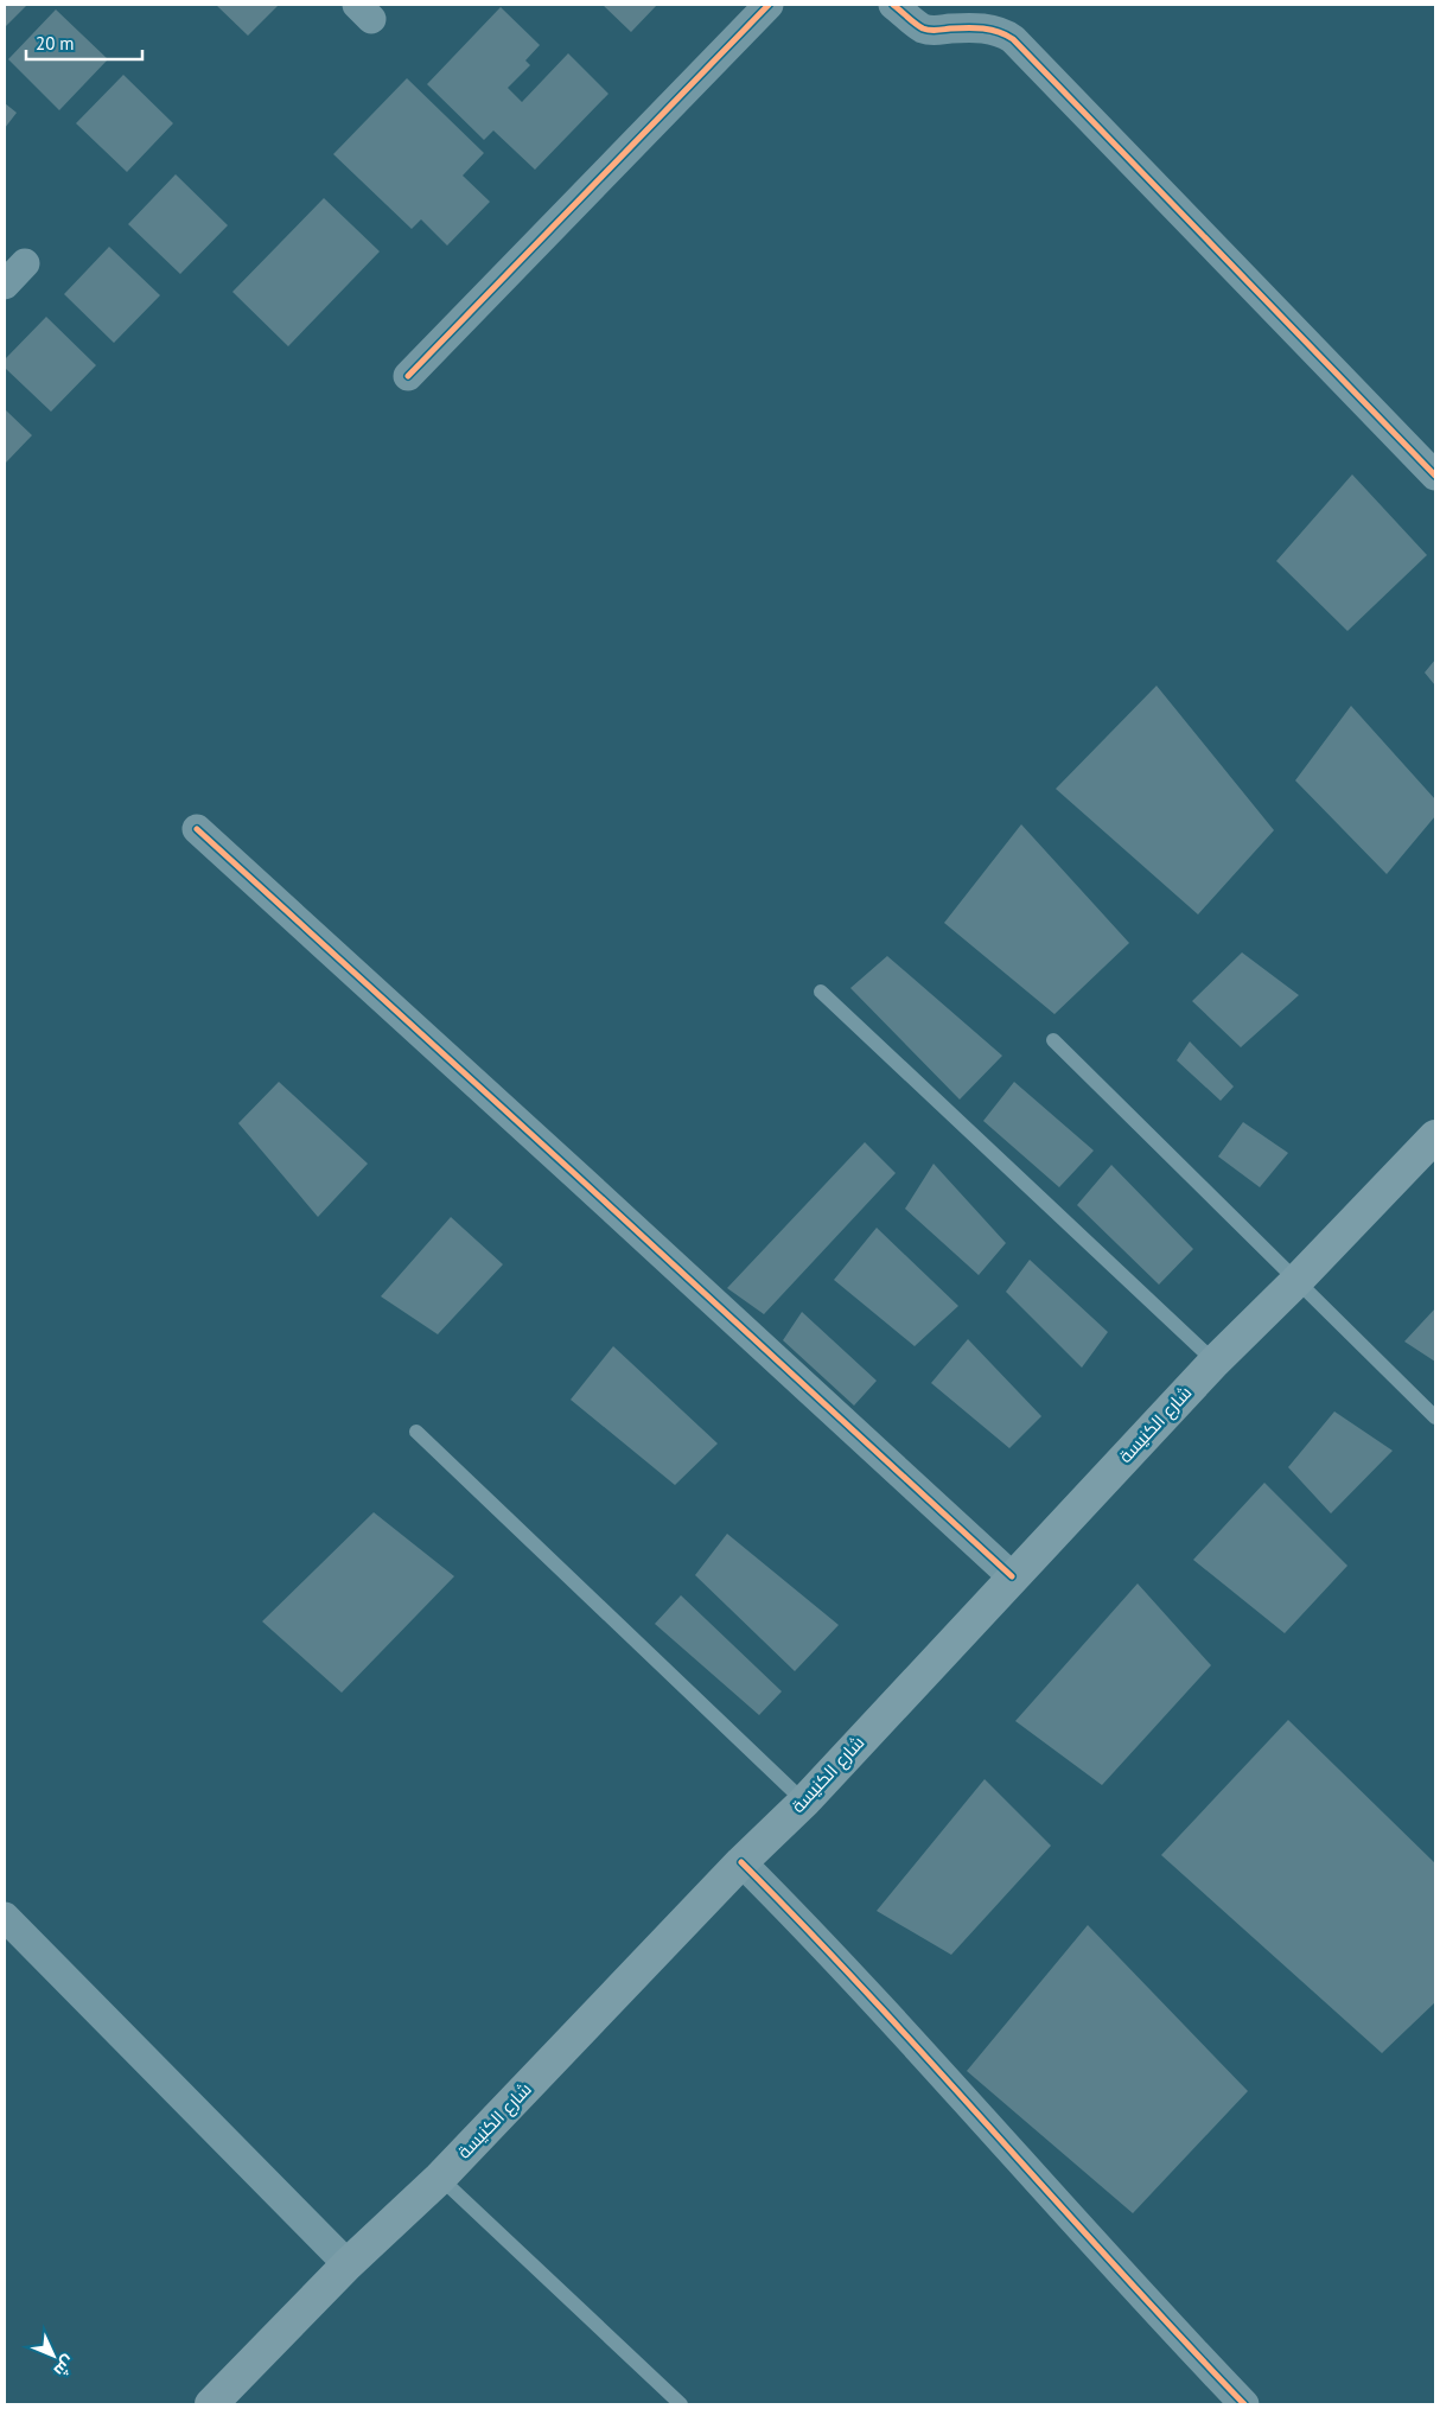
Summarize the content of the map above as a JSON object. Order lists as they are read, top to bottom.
{
  "streets": {
    "main road": ["شارع الكنيسة"]
  },
  "scale_bar": "20 m",
  "north": "bottom right"
}
